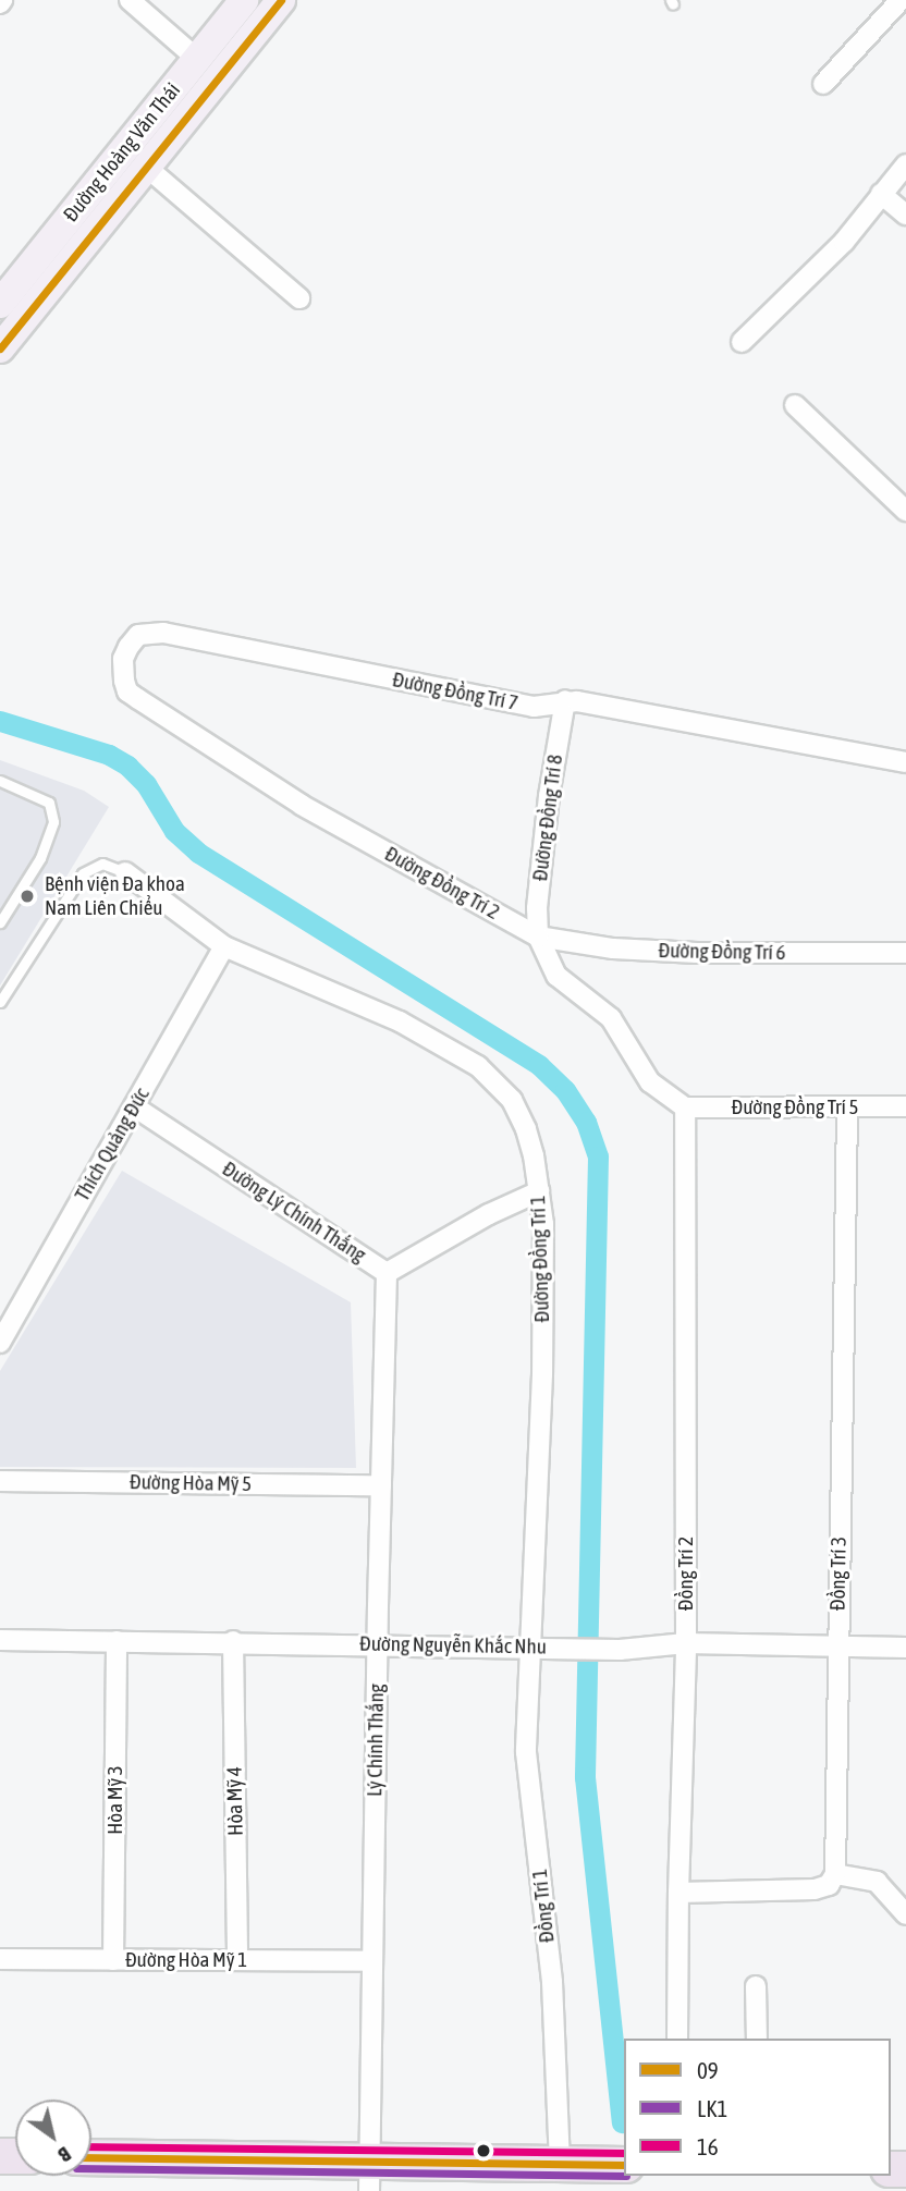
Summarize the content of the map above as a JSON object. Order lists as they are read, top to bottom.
{
  "streets": {
    "main road": ["Đường Hoàng Văn Thái"],
    "street": [
      "Đường Đồng Trí 7",
      "Đường Đồng Trí 8",
      "Đường Đồng Trí 2",
      "Đường Đồng Trí 6",
      "Đường Đồng Trí 5",
      "Thích Quảng Đức",
      "Đường Lý Chính Thắng",
      "Đường Đồng Trí 1",
      "Đường Hòa Mỹ 5",
      "Đồng Trí 2",
      "Đồng Trí 3",
      "Đường Nguyễn Khắc Nhu",
      "Lý Chính Thắng",
      "Hòa Mỹ 3",
      "Hòa Mỹ 4",
      "Đồng Trí 1",
      "Đường Hòa Mỹ 1"
    ]
  },
  "crossings": [
    ["Đường Đồng Trí 7", "Đường Đồng Trí 8"],
    ["Đường Đồng Trí 7", "Đường Đồng Trí 2"],
    ["Đường Đồng Trí 8", "Đường Đồng Trí 2"],
    ["Đường Đồng Trí 8", "Đường Đồng Trí 6"],
    ["Đường Đồng Trí 2", "Đường Đồng Trí 6"],
    ["Đường Đồng Trí 5", "Đồng Trí 2"],
    ["Đường Đồng Trí 5", "Đồng Trí 3"],
    ["Thích Quảng Đức", "Đường Lý Chính Thắng"],
    ["Thích Quảng Đức", "Đường Đồng Trí 1"],
    ["Đường Lý Chính Thắng", "Đường Đồng Trí 1"],
    ["Đường Lý Chính Thắng", "Lý Chính Thắng"],
    ["Đường Đồng Trí 1", "Đường Nguyễn Khắc Nhu"],
    ["Đường Đồng Trí 1", "Đồng Trí 1"],
    ["Đường Hòa Mỹ 5", "Lý Chính Thắng"],
    ["Đồng Trí 2", "Đường Nguyễn Khắc Nhu"],
    ["Đồng Trí 3", "Đường Nguyễn Khắc Nhu"],
    ["Đường Nguyễn Khắc Nhu", "Lý Chính Thắng"],
    ["Đường Nguyễn Khắc Nhu", "Hòa Mỹ 3"],
    ["Đường Nguyễn Khắc Nhu", "Hòa Mỹ 4"],
    ["Đường Nguyễn Khắc Nhu", "Đồng Trí 1"],
    ["Lý Chính Thắng", "Đường Hòa Mỹ 1"],
    ["Hòa Mỹ 3", "Đường Hòa Mỹ 1"],
    ["Hòa Mỹ 4", "Đường Hòa Mỹ 1"]
  ],
  "places": ["Bệnh viện Đa khoa Nam Liên Chiểu"],
  "lines": ["transit line 09", "transit line 16", "transit line LK1"],
  "legend": ["09", "LK1", "16"],
  "north": "bottom right"
}
